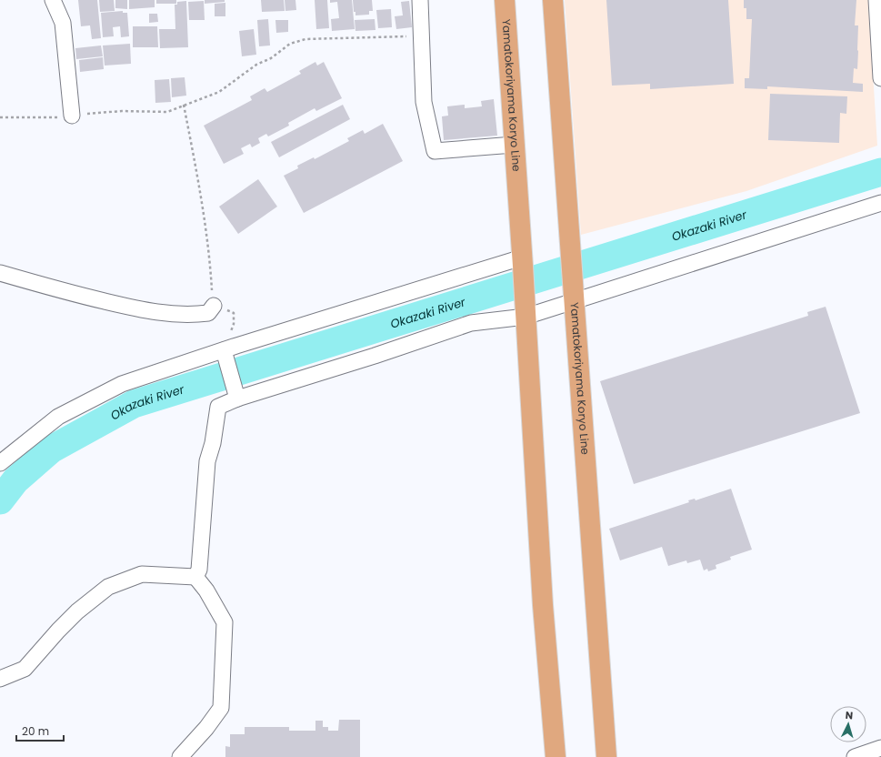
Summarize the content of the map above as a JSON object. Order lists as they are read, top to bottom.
{
  "streets": {
    "main road": ["Yamatokoriyama Koryo Line"]
  },
  "water": ["Okazaki River"],
  "scale_bar": "20 m",
  "north": "top"
}
